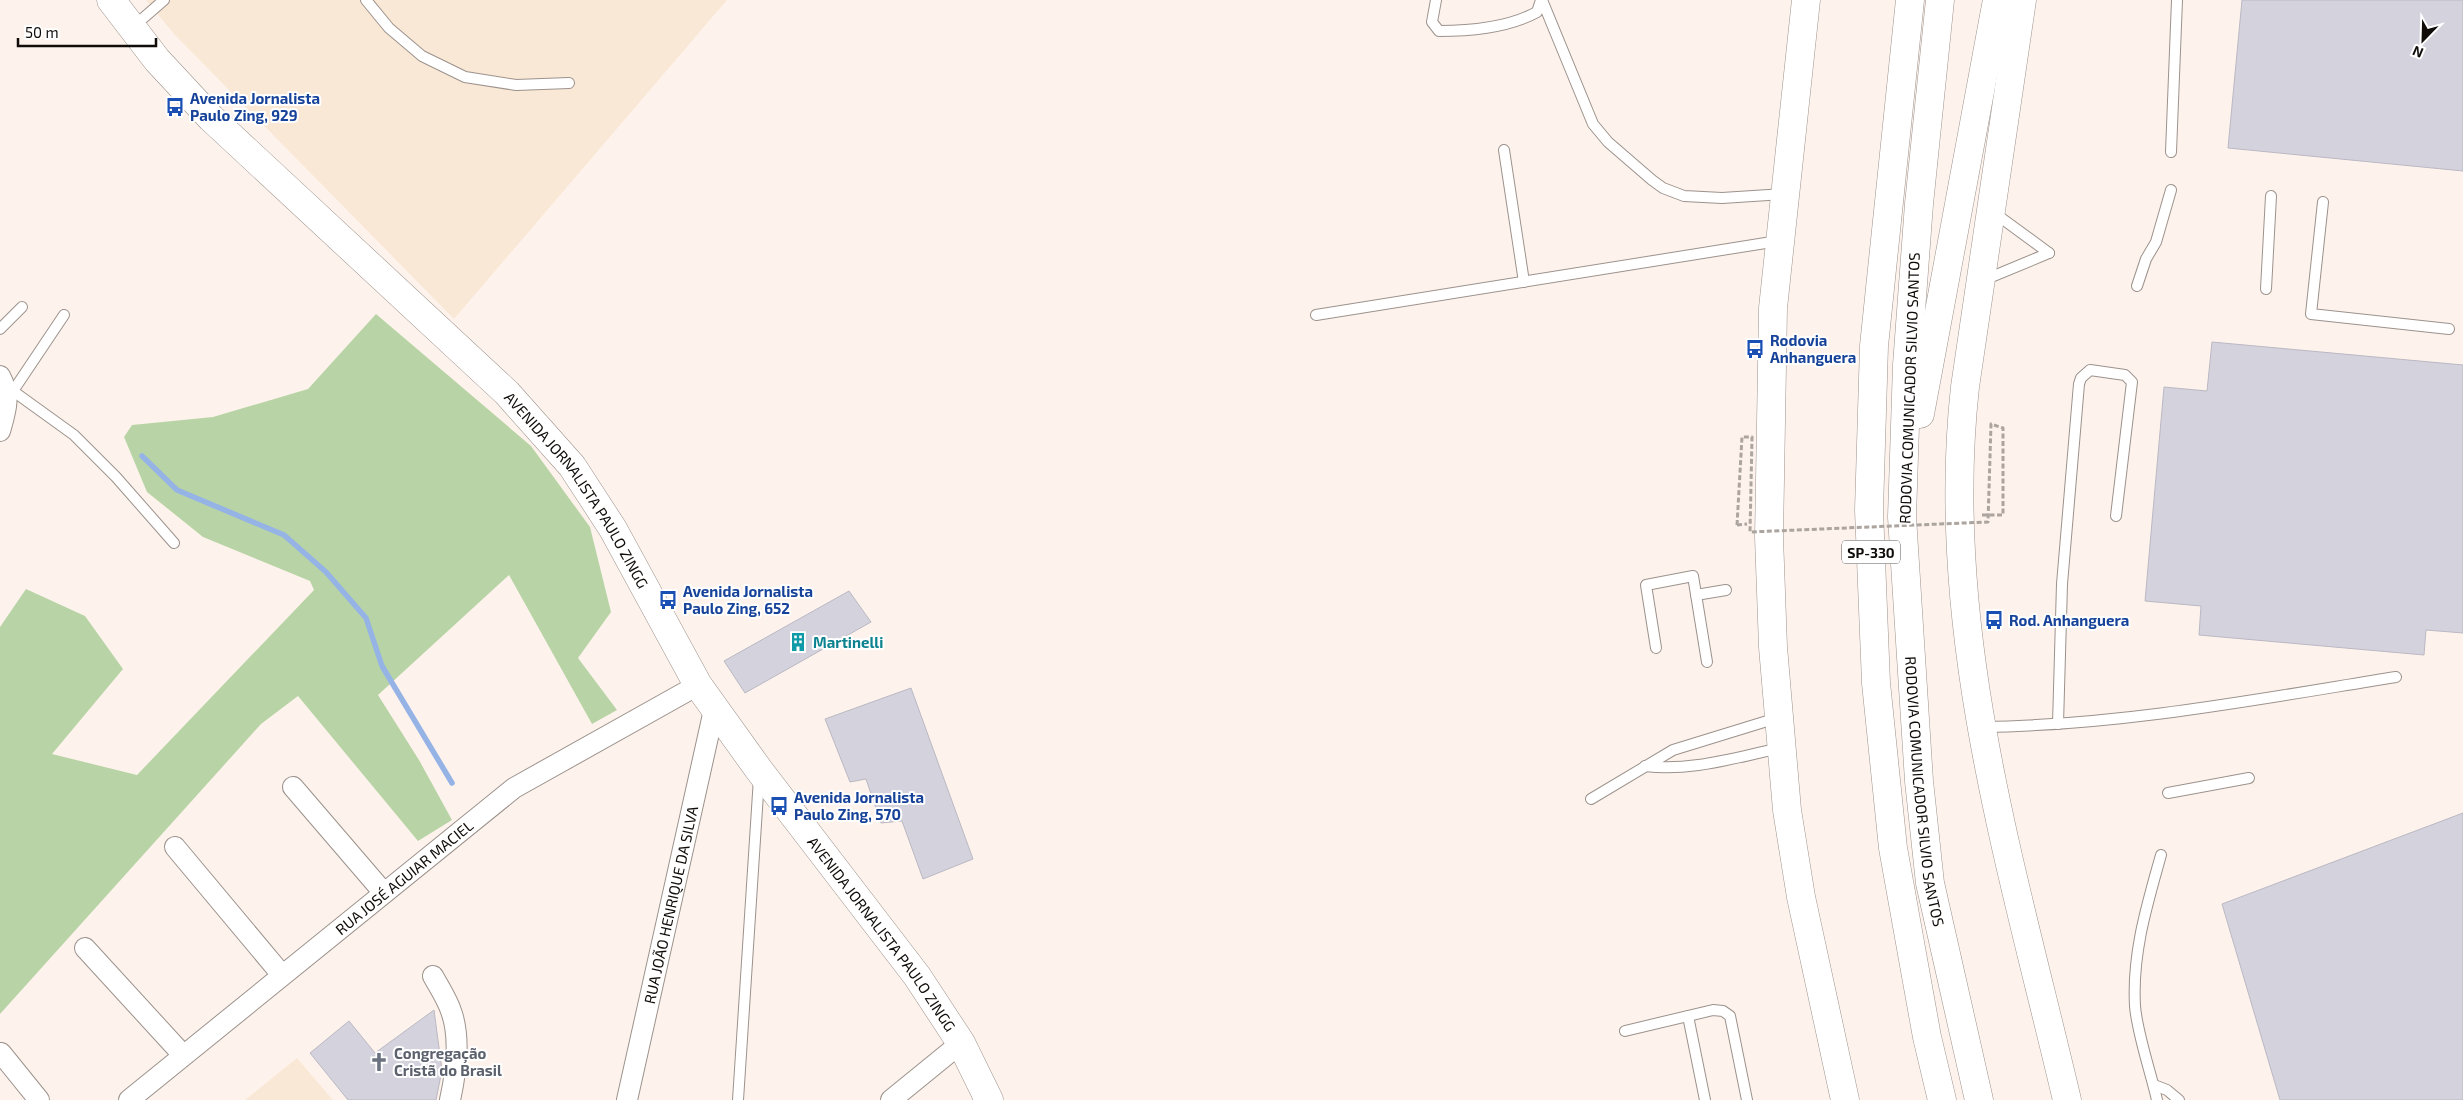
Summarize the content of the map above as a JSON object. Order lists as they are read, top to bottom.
{
  "streets": {
    "main road": ["RODOVIA COMUNICADOR SILVIO SANTOS", "AVENIDA JORNALISTA PAULO ZINGG", "SP-330"],
    "street": ["RUA JOSÉ AGUIAR MACIEL", "RUA JOÃO HENRIQUE DA SILVA"]
  },
  "crossings": [
    ["AVENIDA JORNALISTA PAULO ZINGG", "RUA JOSÉ AGUIAR MACIEL"],
    ["AVENIDA JORNALISTA PAULO ZINGG", "RUA JOÃO HENRIQUE DA SILVA"]
  ],
  "places": {
    "bus stop": [
      "Avenida Jornalista Paulo Zing, 929",
      "Rodovia Anhanguera",
      "Avenida Jornalista Paulo Zing, 652",
      "Rod. Anhanguera",
      "Avenida Jornalista Paulo Zing, 570"
    ],
    "building": ["Martinelli"],
    "church": ["Congregação Cristã do Brasil"]
  },
  "scale_bar": "50 m",
  "north": "bottom left"
}
